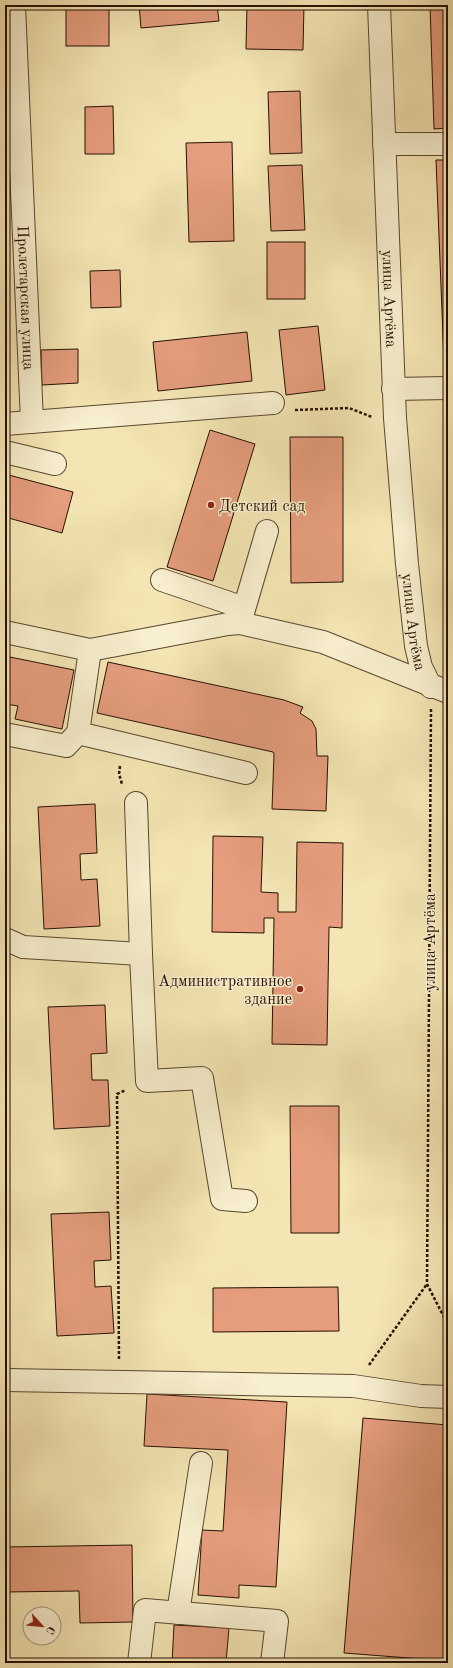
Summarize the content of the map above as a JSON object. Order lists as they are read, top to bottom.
{
  "streets": {
    "street": ["Пролетарская улица", "улица Артёма"]
  },
  "places": ["Детский сад", "Административное здание"],
  "north": "bottom right"
}
